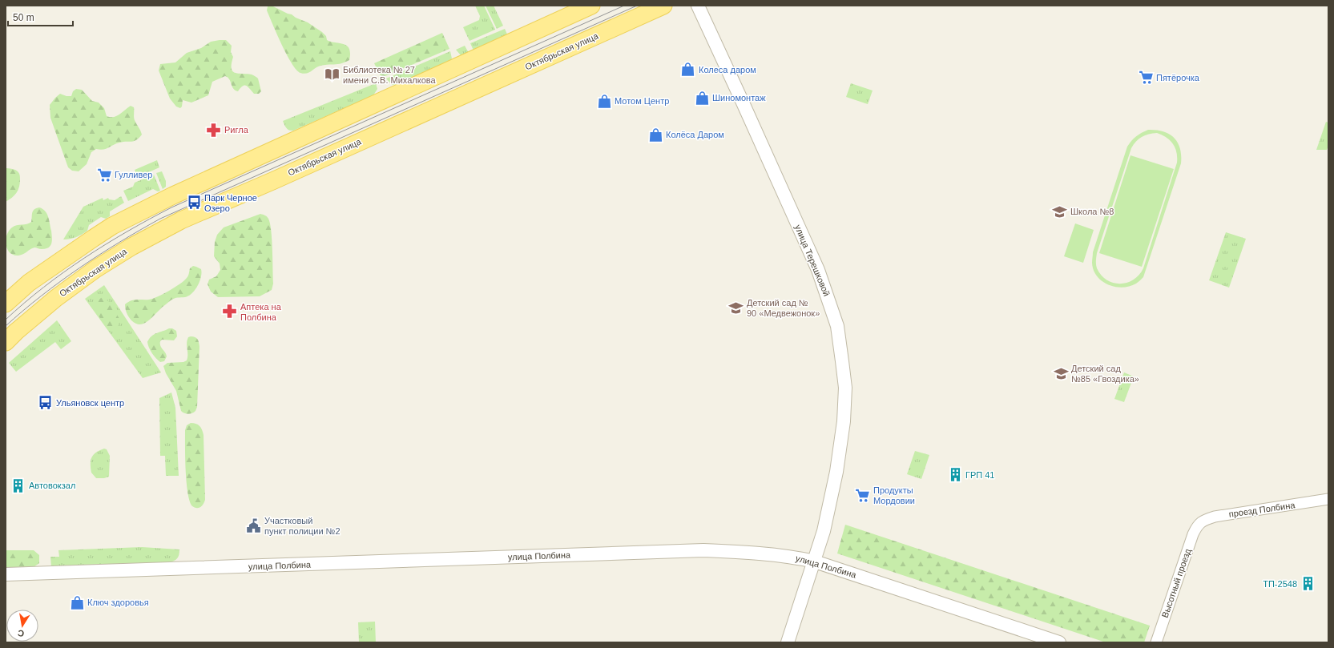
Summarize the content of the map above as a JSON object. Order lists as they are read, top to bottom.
{
  "streets": {
    "main road": ["Октябрьская улица"],
    "street": [
      "улица Терешковой",
      "проезд Полбина",
      "улица Полбина",
      "Высотный проезд"
    ]
  },
  "crossings": [
    ["улица Терешковой", "улица Полбина"],
    ["проезд Полбина", "Высотный проезд"]
  ],
  "places": {
    "shop": [
      "Колеса даром",
      "Шиномонтаж",
      "Мотом Центр",
      "Колёса Даром",
      "Ключ здоровья"
    ],
    "library": ["Библиотека № 27 имени С.В. Михалкова"],
    "supermarket": ["Пятёрочка", "Гулливер", "Продукты Мордовии"],
    "pharmacy": ["Ригла", "Аптека на Полбина"],
    "bus stop": ["Парк Черное Озеро", "Ульяновск центр"],
    "school or university": ["Школа №8", "Детский сад № 90 «Медвежонок»", "Детский сад №85 «Гвоздика»"],
    "building": ["ГРП 41", "Автовокзал", "ТП-2548"],
    "public building": ["Участковый пункт полиции №2"]
  },
  "scale_bar": "50 m",
  "north": "bottom"
}
